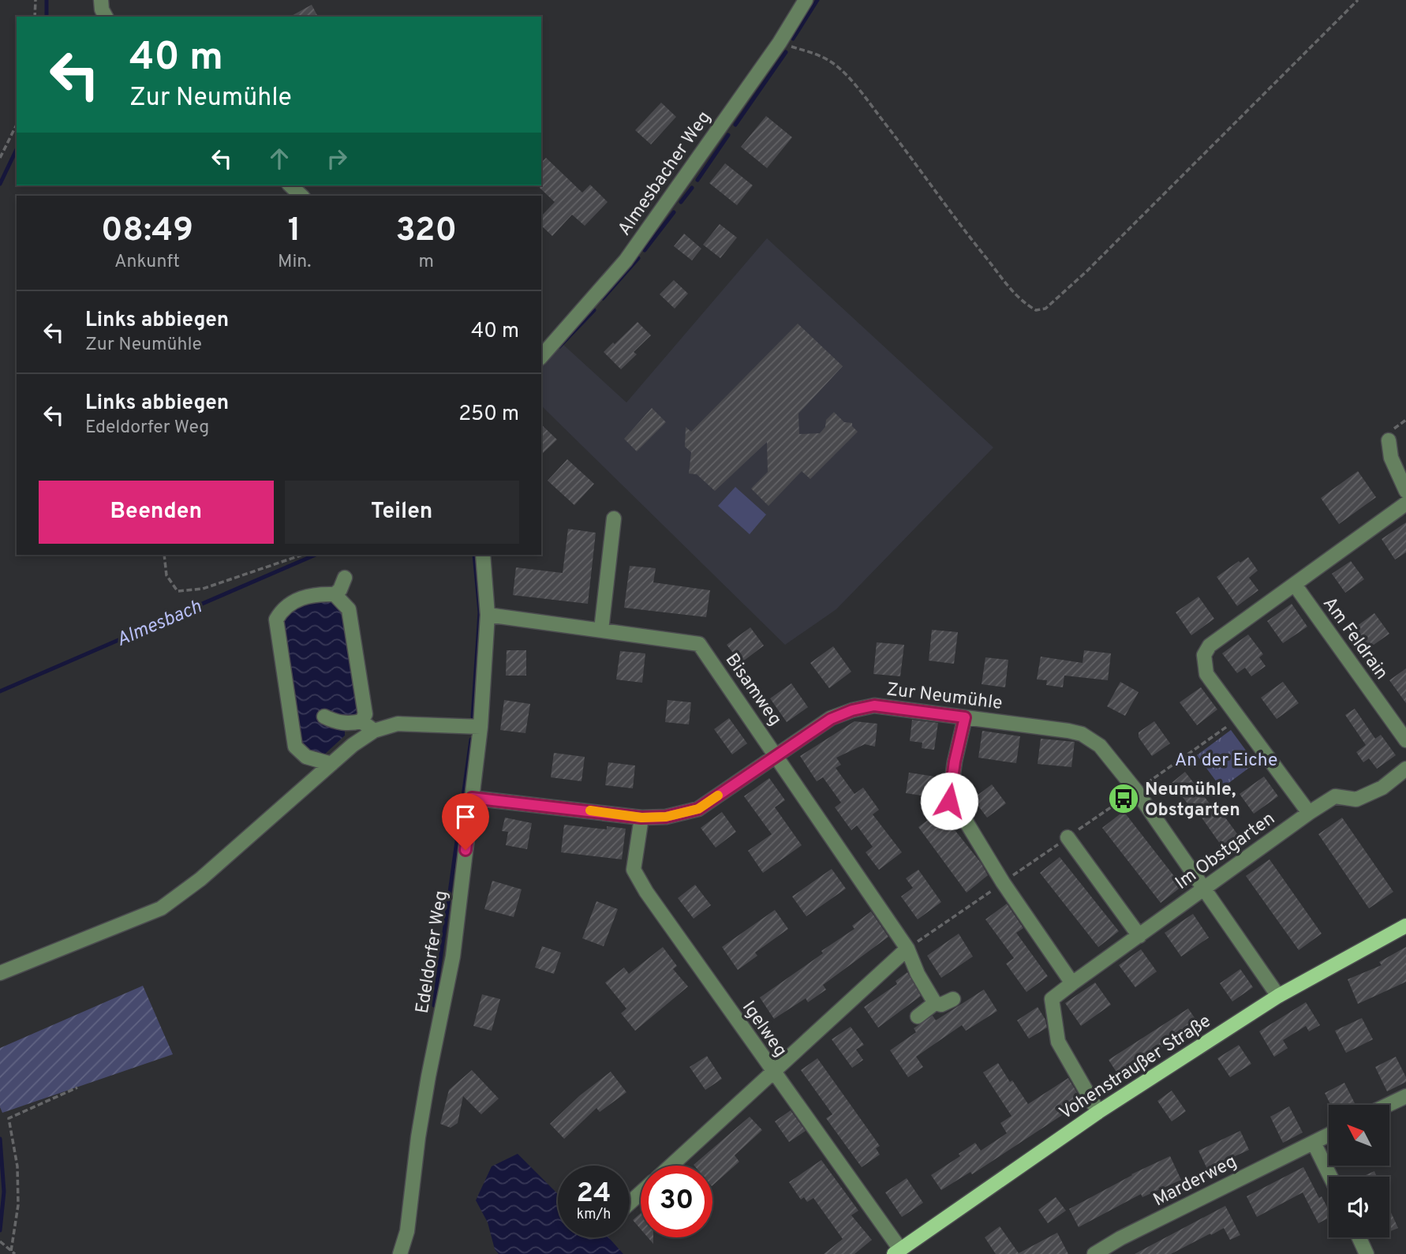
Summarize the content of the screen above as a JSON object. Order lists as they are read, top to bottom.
{
  "streets": {
    "main road": ["Vohenstraußer Straße"],
    "street": [
      "Almesbacher Weg",
      "Am Feldrain",
      "Bisamweg",
      "Zur Neumühle",
      "Im Obstgarten",
      "Edeldorfer Weg",
      "Igelweg",
      "Marderweg"
    ]
  },
  "crossings": [
    ["Bisamweg", "Zur Neumühle"],
    ["Bisamweg", "Edeldorfer Weg"],
    ["Zur Neumühle", "Im Obstgarten"],
    ["Zur Neumühle", "Edeldorfer Weg"],
    ["Zur Neumühle", "Igelweg"],
    ["Zur Neumühle", "Vohenstraußer Straße"],
    ["Im Obstgarten", "Vohenstraußer Straße"],
    ["Igelweg", "Vohenstraußer Straße"]
  ],
  "water": ["Almesbach"],
  "parks": ["An der Eiche"],
  "places": {
    "bus stop": ["Neumühle, Obstgarten"]
  },
  "north": "top left",
  "page": {
    "turn": ["40 m", "Zur Neumühle"],
    "eta": [
      "08:49",
      "Ankunft",
      "1",
      "Min.",
      "320",
      "m"
    ],
    "list": [
      {
        "name": "Links abbiegen",
        "note": "Zur Neumühle",
        "value": "40 m"
      },
      {
        "name": "Links abbiegen",
        "note": "Edeldorfer Weg",
        "value": "250 m"
      }
    ],
    "buttons": ["Beenden", "Teilen"],
    "speed": "24 km/h",
    "limit": "30"
  }
}
